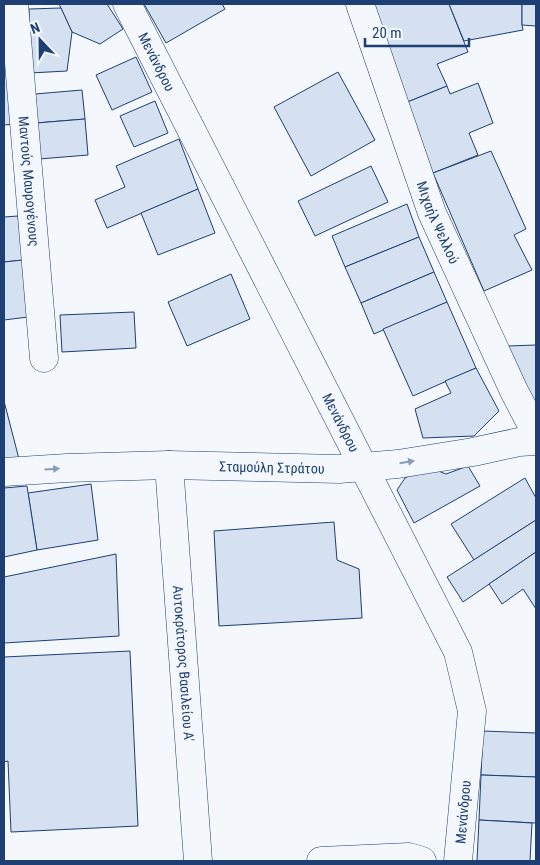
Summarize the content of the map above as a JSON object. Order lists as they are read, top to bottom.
{
  "streets": {
    "street": [
      "Μενάνδρου",
      "Μαντούς Μαυρογένους",
      "Μιχαήλ Ψελλού",
      "Σταμούλη Στράτου",
      "Αυτοκράτορος Βασιλείου A'"
    ]
  },
  "crossings": [
    ["Μενάνδρου", "Σταμούλη Στράτου"],
    ["Σταμούλη Στράτου", "Αυτοκράτορος Βασιλείου A'"]
  ],
  "one_way": ["Σταμούλη Στράτου"],
  "scale_bar": "20 m",
  "north": "top"
}
